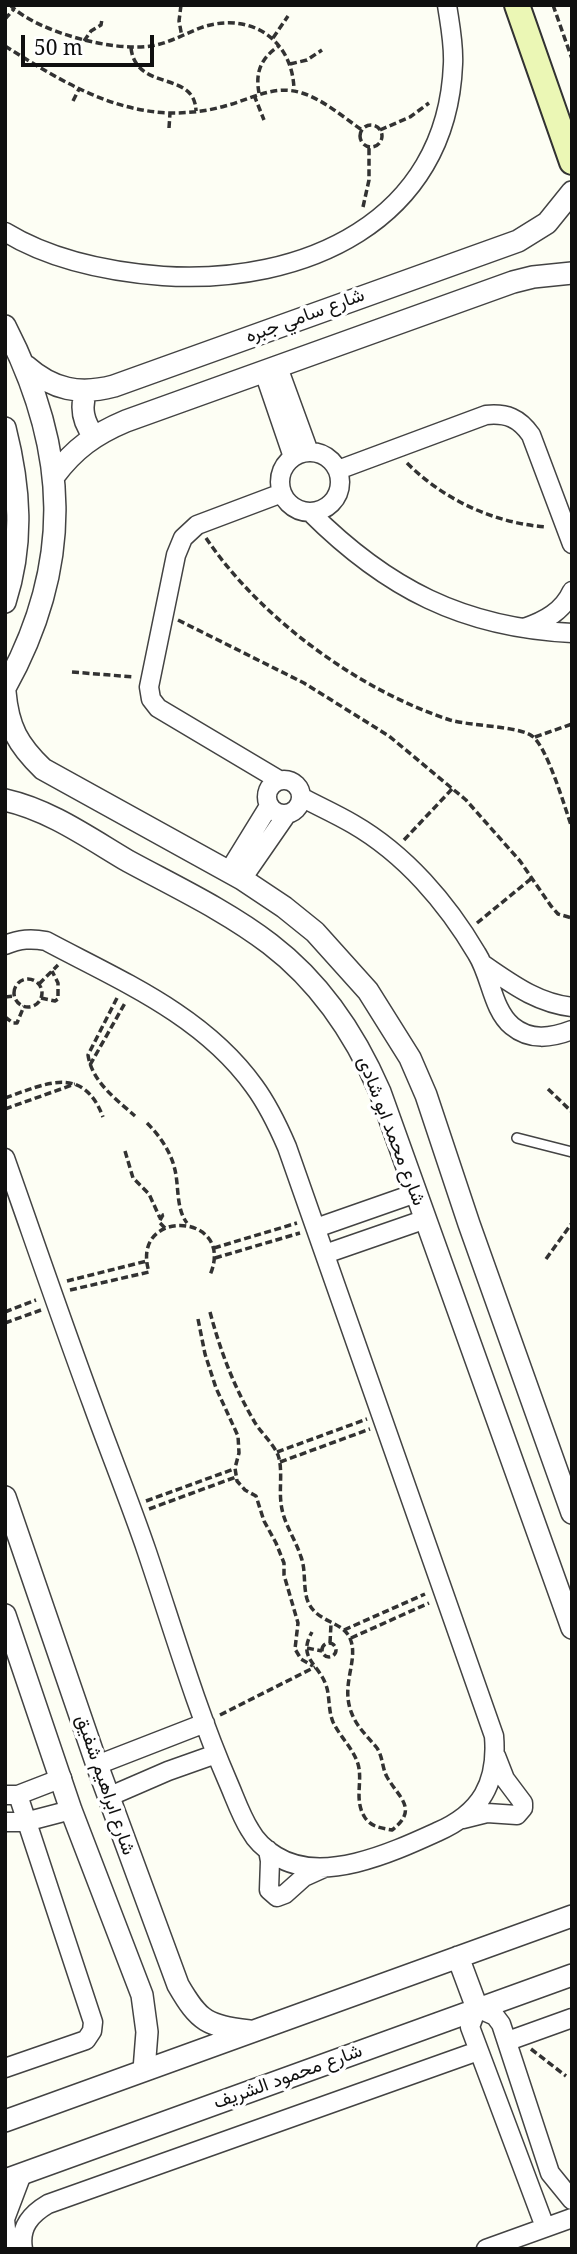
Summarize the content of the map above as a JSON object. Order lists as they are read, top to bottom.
{
  "streets": {
    "street": [
      "شارع سامي جبره",
      "شارع محمد ابو شادى",
      "شارع ابراهيم شفيق",
      "شارع محمود الشريف"
    ]
  },
  "scale_bar": "50 m"
}
